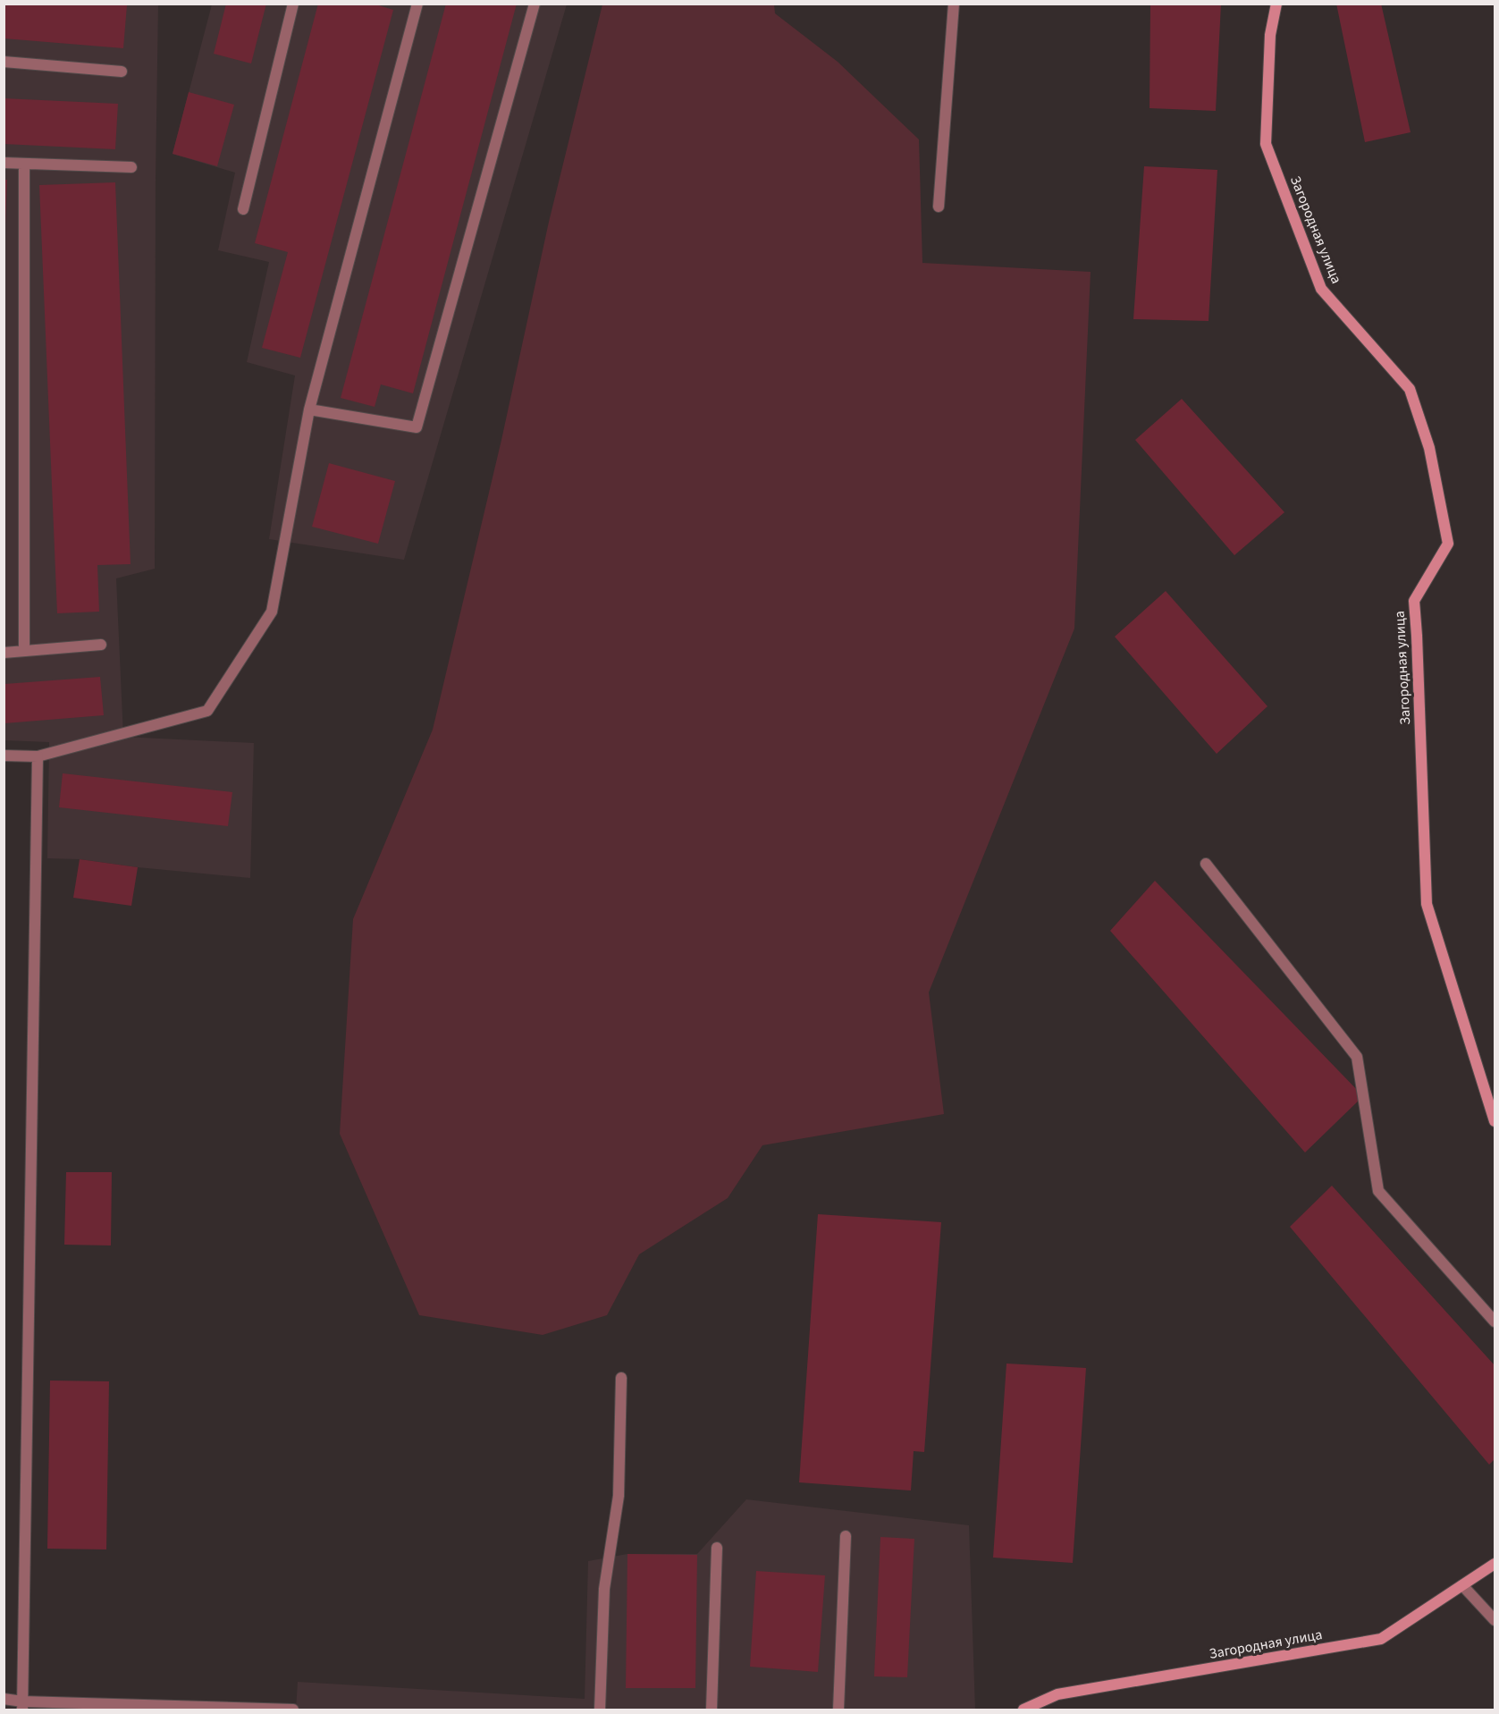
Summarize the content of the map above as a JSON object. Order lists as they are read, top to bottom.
{
  "streets": {
    "street": ["Загородная улица"]
  }
}
